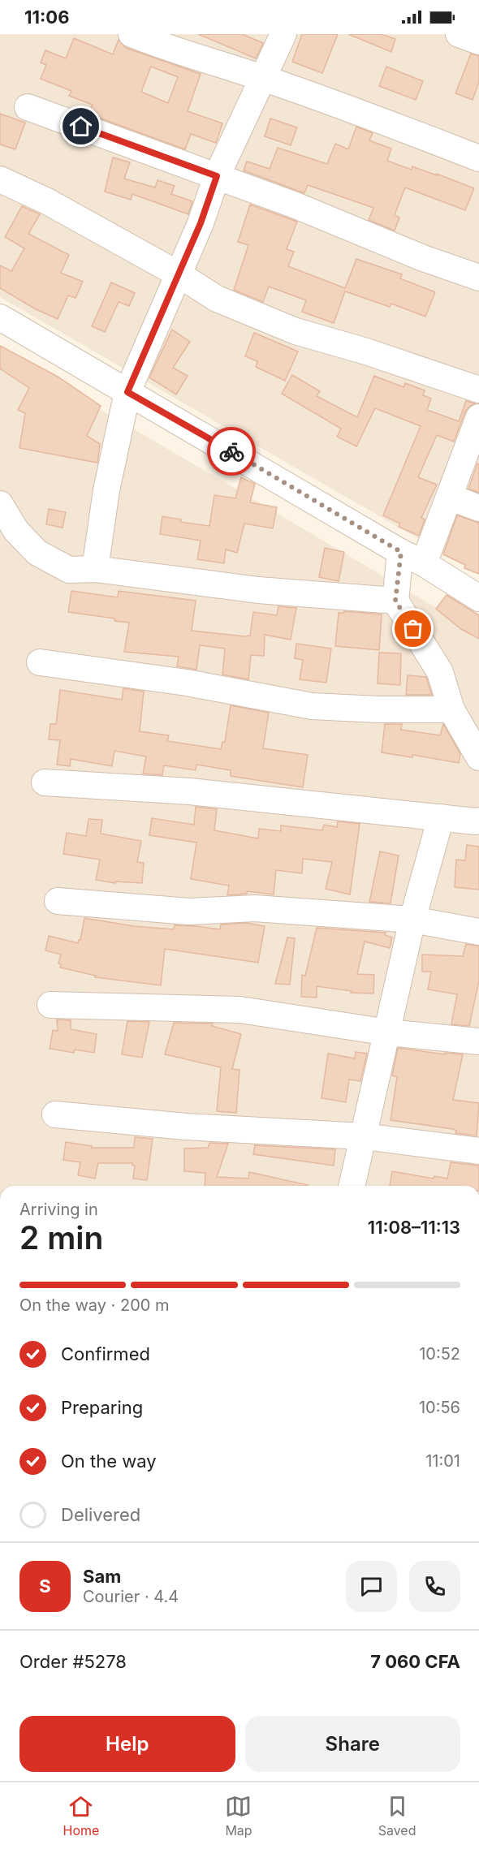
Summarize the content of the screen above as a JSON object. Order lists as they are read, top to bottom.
{
  "page": {
    "status": "11:06",
    "heading": ["2 min", "Arriving in", "11:08–11:13"],
    "panel": [
      "Sam",
      "Courier · 4.4",
      "Order #5278",
      "7 060 CFA"
    ],
    "bar": "On the way · 200 m",
    "list": [
      ["Confirmed", "10:52"],
      ["Preparing", "10:56"],
      ["On the way", "11:01"],
      "Delivered"
    ],
    "round": "S",
    "buttons": ["Help", "Share"],
    "tabs": ["Home", "Map", "Saved"]
  }
}
